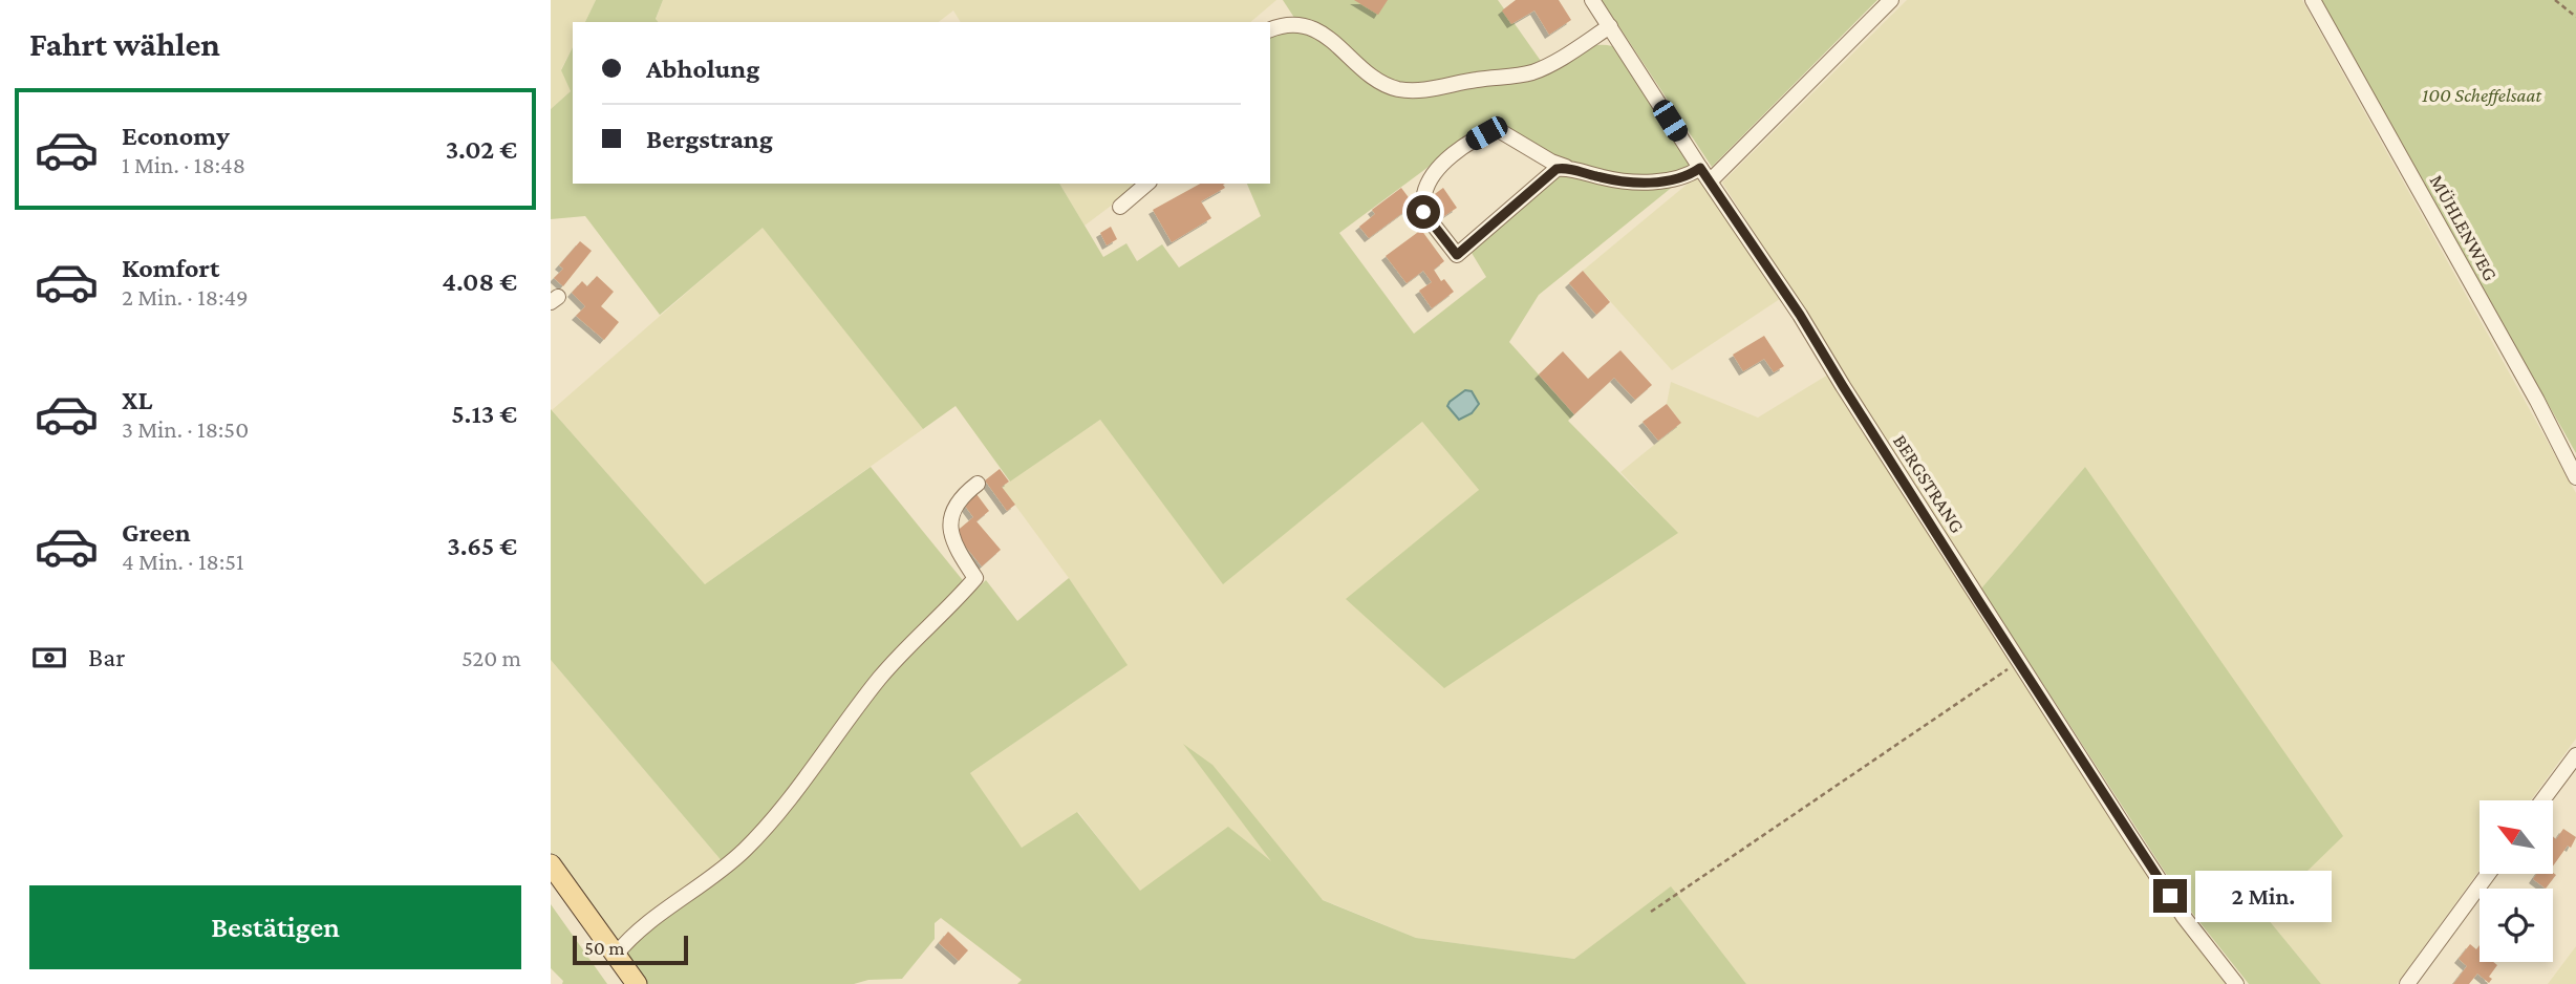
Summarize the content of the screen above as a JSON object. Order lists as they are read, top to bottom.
{
  "streets": {
    "street": ["MÜHLENWEG", "BERGSTRANG"]
  },
  "parks": ["100 Scheffelsaat"],
  "scale_bar": "50 m",
  "north": "top left",
  "page": {
    "heading": "Fahrt wählen",
    "banner": ["Abholung", "Bergstrang"],
    "list": [
      {
        "name": "Economy",
        "note": "1 Min. · 18:48",
        "value": "3.02 €"
      },
      {
        "name": "Komfort",
        "note": "2 Min. · 18:49",
        "value": "4.08 €"
      },
      {
        "name": "XL",
        "note": "3 Min. · 18:50",
        "value": "5.13 €"
      },
      {
        "name": "Green",
        "note": "4 Min. · 18:51",
        "value": "3.65 €"
      }
    ],
    "pay": ["Bar", "520 m"],
    "buttons": "Bestätigen",
    "bubble": "2 Min.",
    "scale": "50 m"
  }
}
